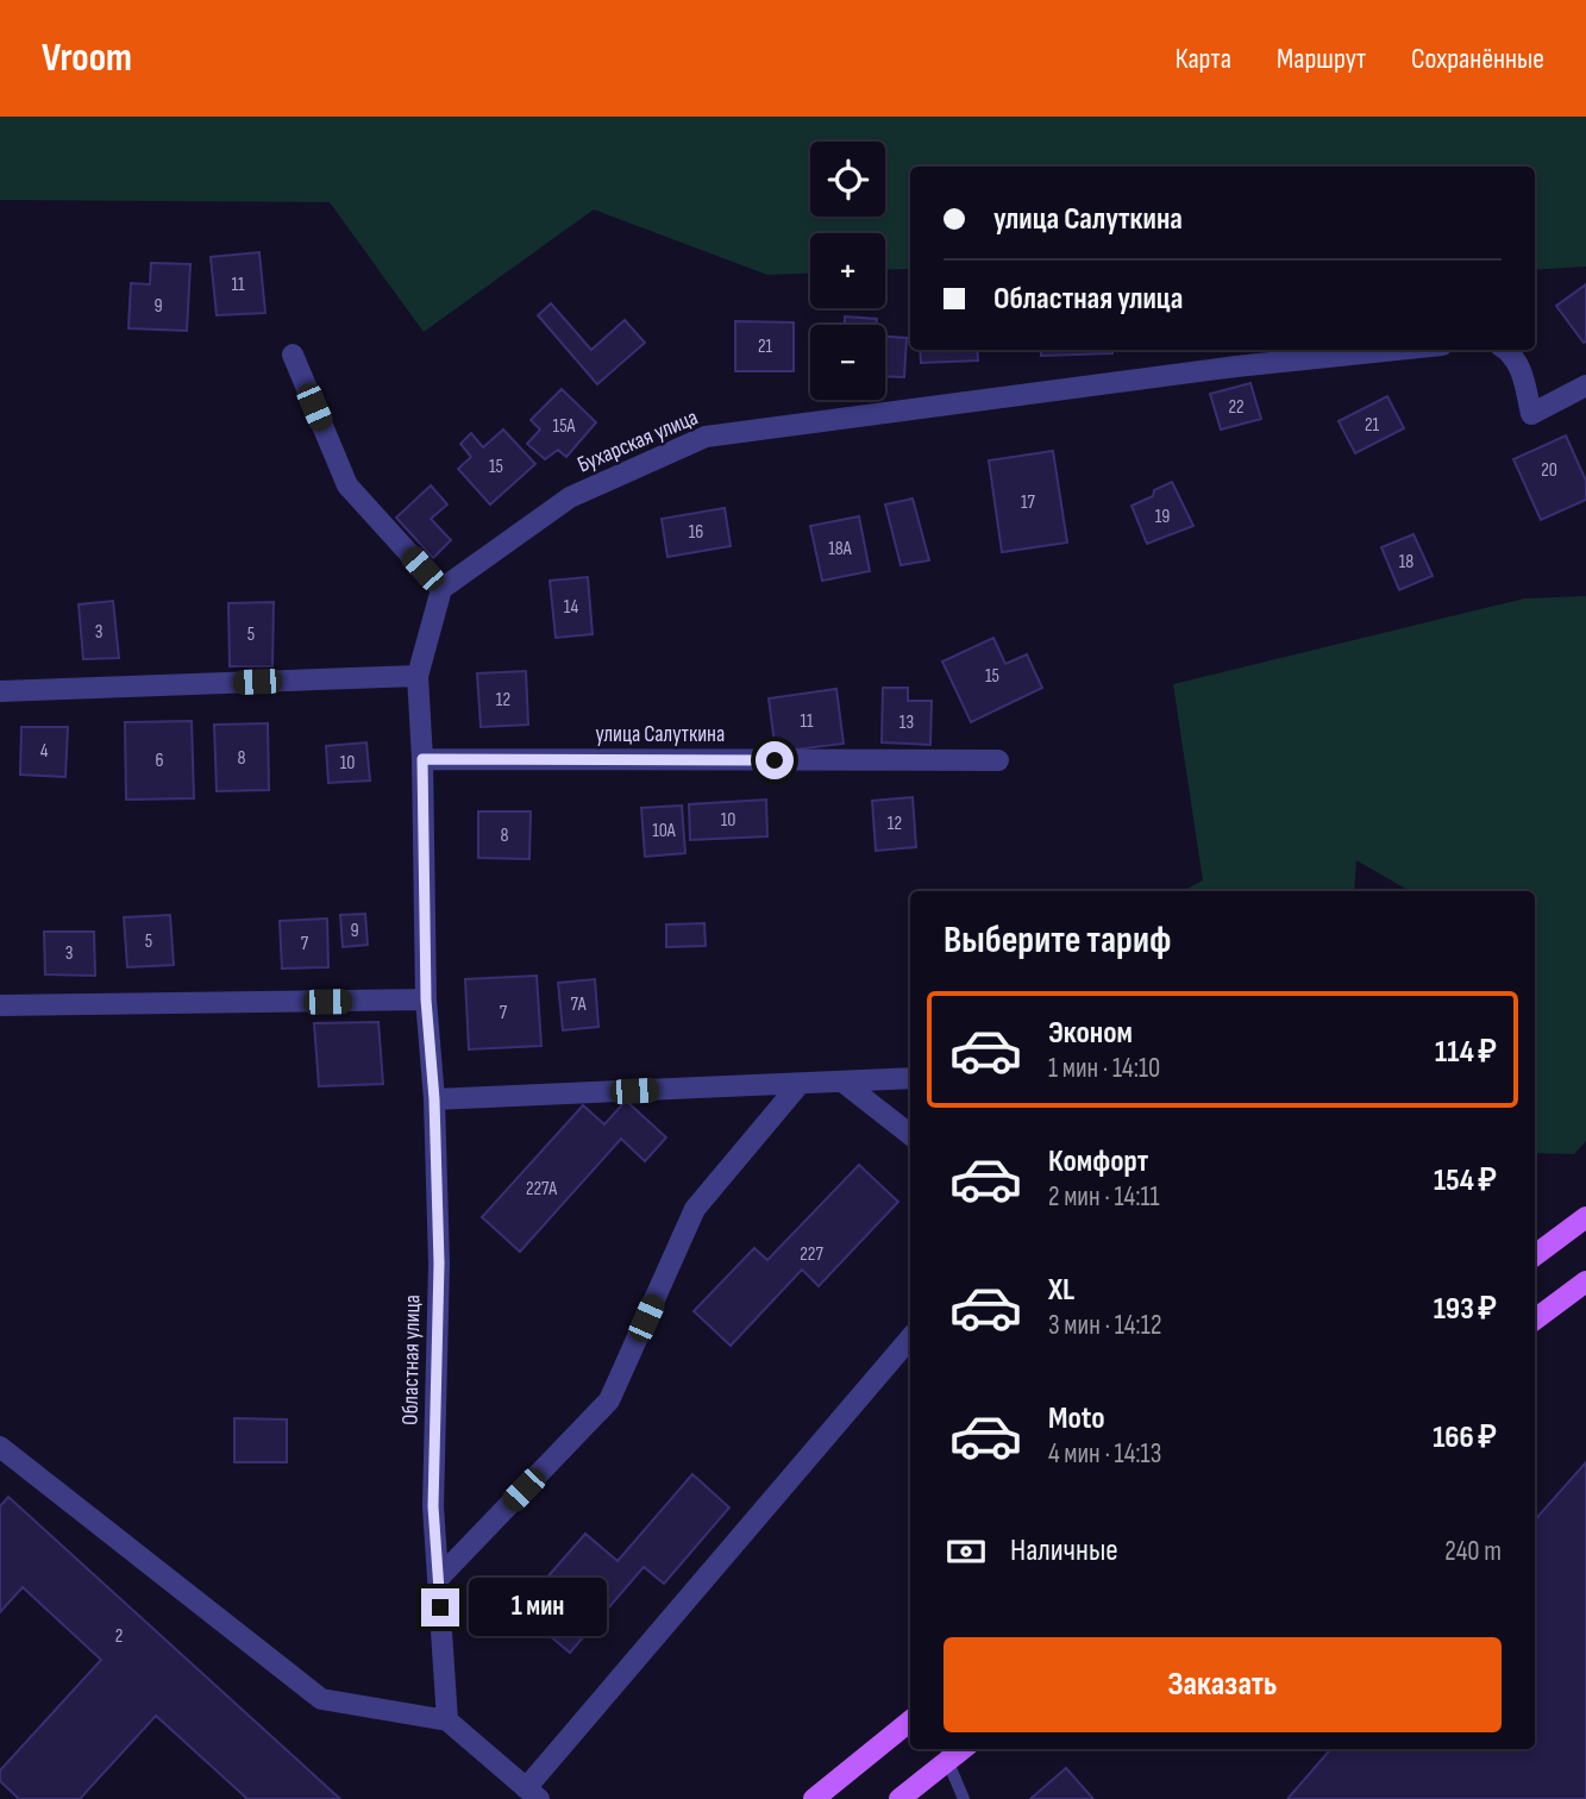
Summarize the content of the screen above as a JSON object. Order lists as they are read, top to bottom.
{
  "streets": {
    "street": ["Бухарская улица", "улица Салуткина", "Областная улица"]
  },
  "house_numbers": [
    "11",
    "9",
    "21",
    "22",
    "21",
    "15А",
    "15",
    "20",
    "17",
    "19",
    "16",
    "18А",
    "18",
    "14",
    "3",
    "5",
    "15",
    "12",
    "11",
    "13",
    "4",
    "8",
    "6",
    "10",
    "10",
    "12",
    "10А",
    "8",
    "9",
    "5",
    "7",
    "3",
    "7А",
    "7",
    "227А",
    "227",
    "2"
  ],
  "page": {
    "header": "Vroom",
    "nav": ["Карта", "Маршрут", "Сохранённые"],
    "map_buttons": ["+", "−"],
    "banner": ["улица Салуткина", "Областная улица"],
    "heading": "Выберите тариф",
    "list": [
      {
        "name": "Эконом",
        "note": "1 мин · 14:10",
        "value": "114 ₽"
      },
      {
        "name": "Комфорт",
        "note": "2 мин · 14:11",
        "value": "154 ₽"
      },
      {
        "name": "XL",
        "note": "3 мин · 14:12",
        "value": "193 ₽"
      },
      {
        "name": "Moto",
        "note": "4 мин · 14:13",
        "value": "166 ₽"
      }
    ],
    "pay": ["Наличные", "240 m"],
    "bubble": "1 мин",
    "buttons": "Заказать"
  }
}
